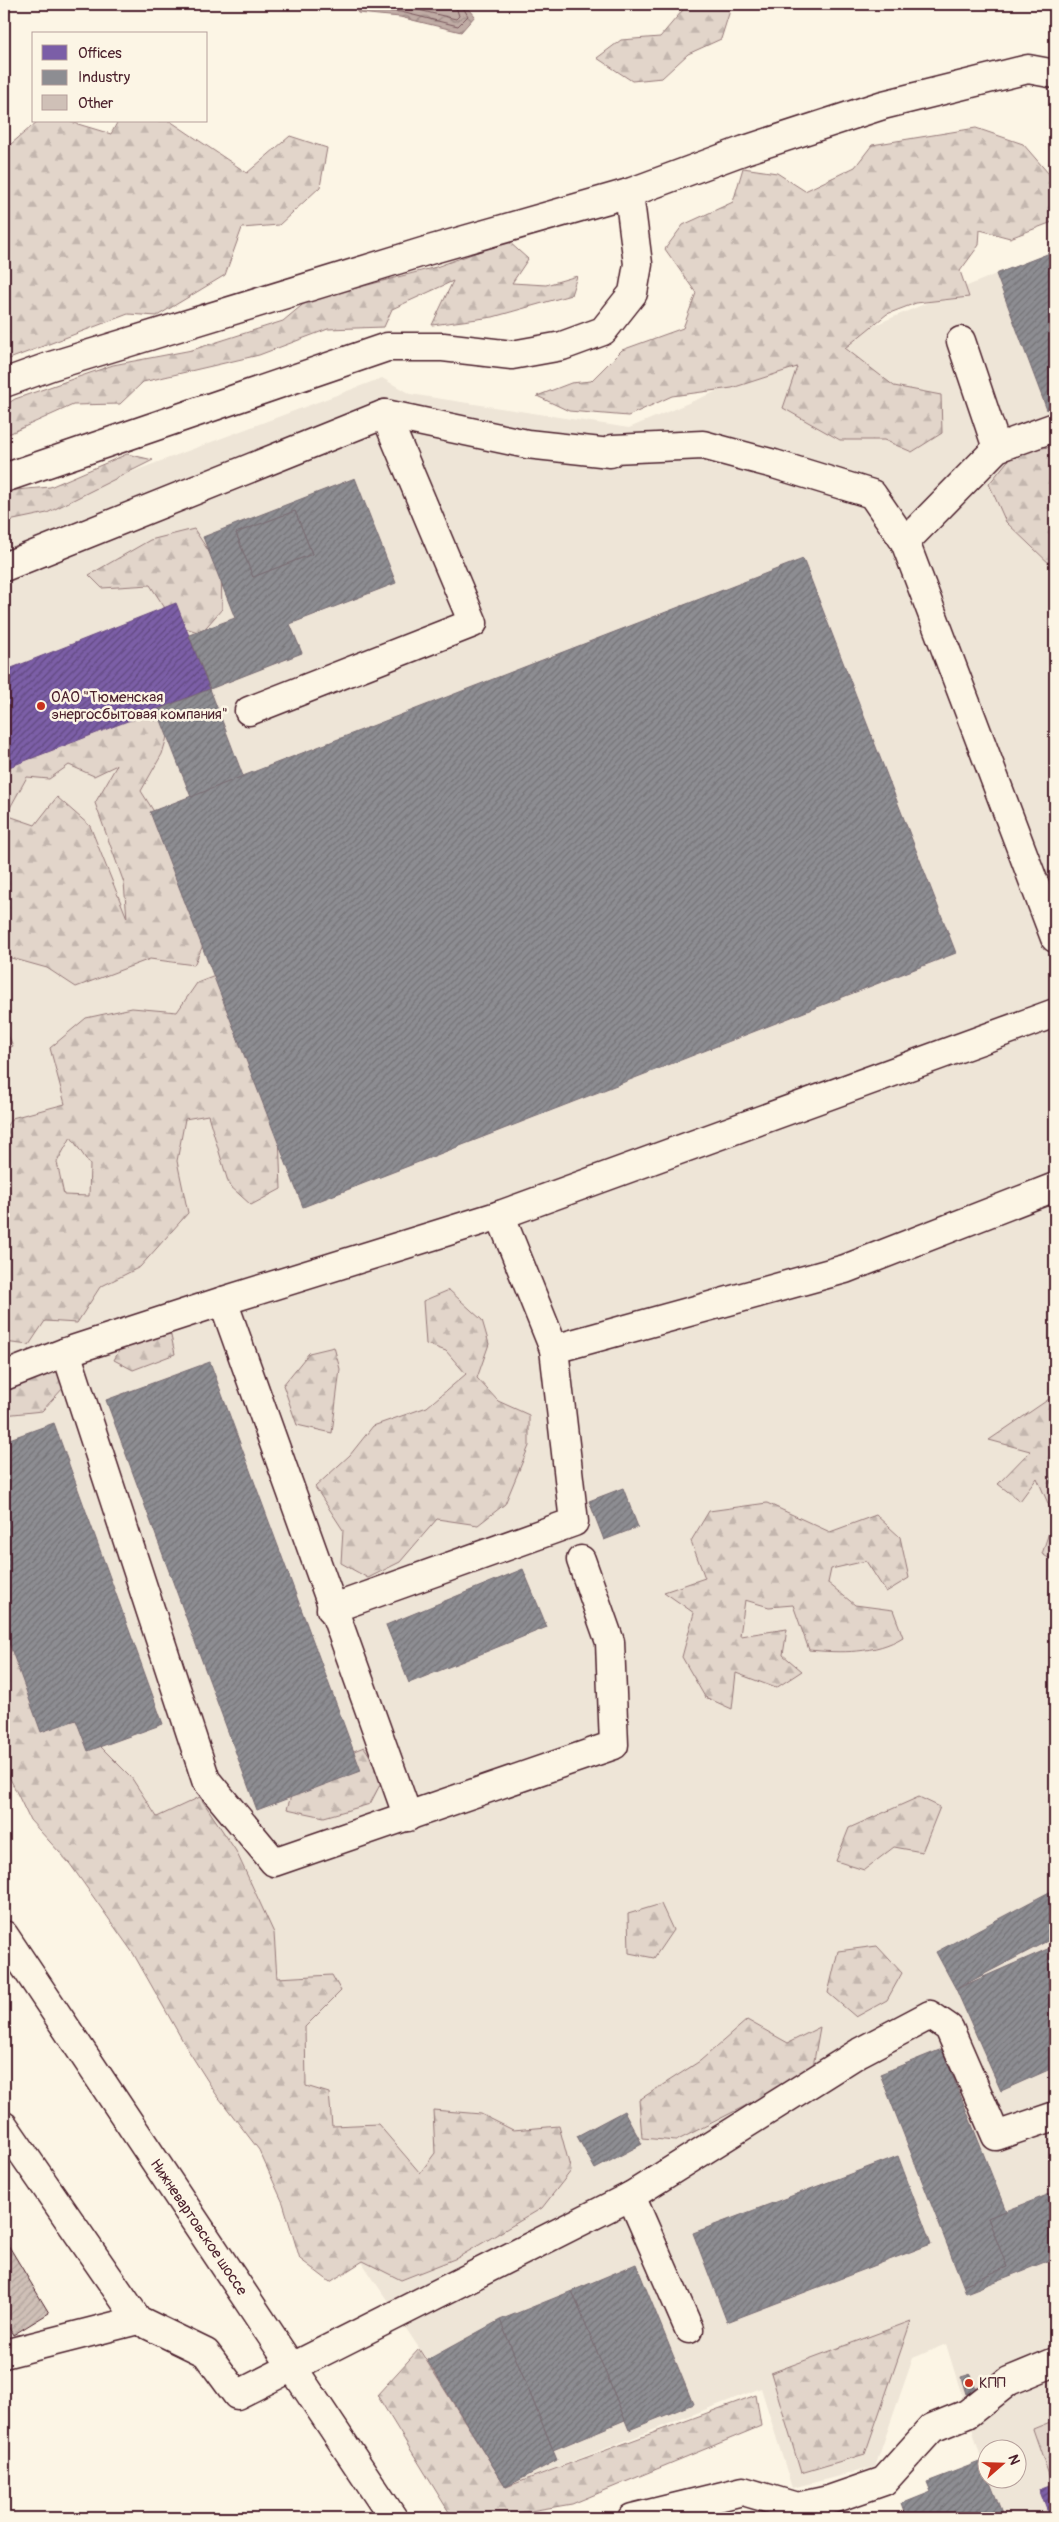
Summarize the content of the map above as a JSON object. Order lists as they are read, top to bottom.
{
  "streets": {
    "street": ["Нижневартовское шоссе"]
  },
  "places": ["ОАО \"Тюменская энергосбытовая компания\"", "КПП"],
  "legend": ["Offices", "Industry", "Other"],
  "north": "right"
}
